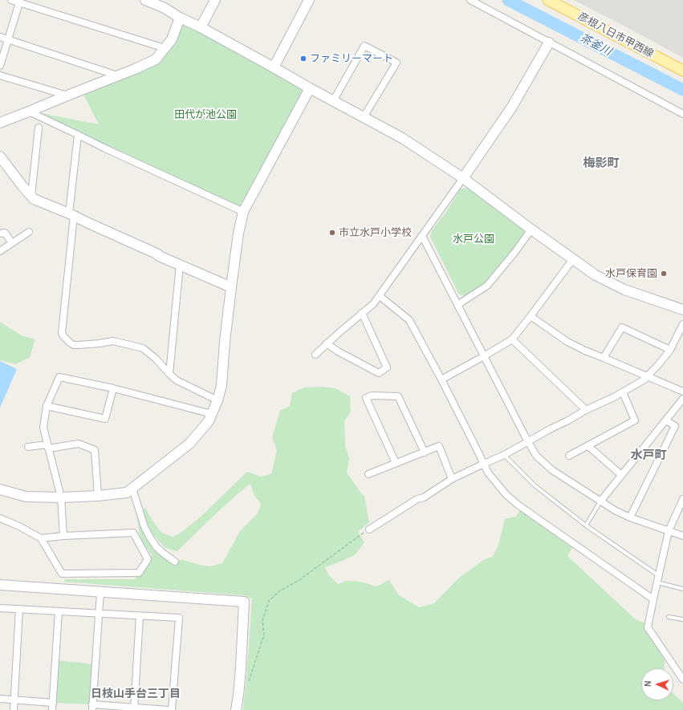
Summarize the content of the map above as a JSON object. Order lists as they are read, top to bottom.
{
  "streets": {
    "main road": ["彦根八日市甲西線"]
  },
  "districts": ["梅影町", "水戸町", "日枝山手台三丁目"],
  "water": ["茶釜川"],
  "parks": ["田代が池公園", "水戸公園"],
  "places": ["ファミリーマート", "市立水戸小学校", "水戸保育園"],
  "north": "left"
}
